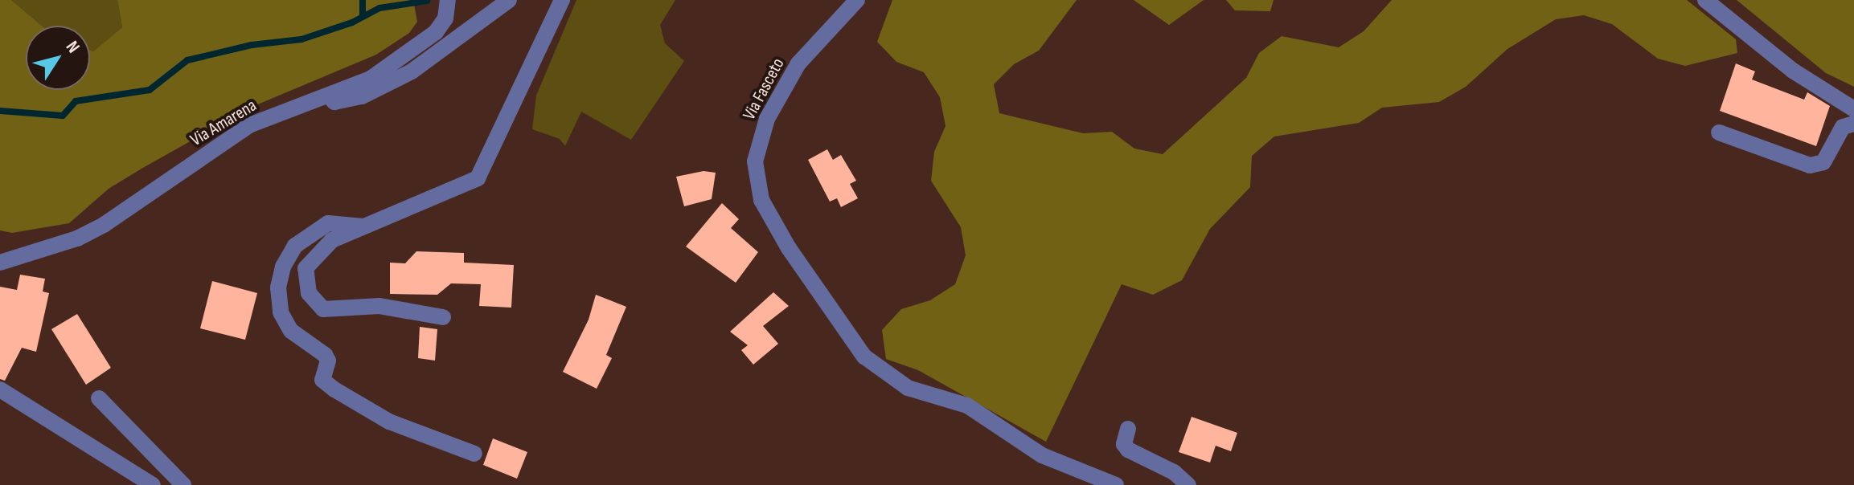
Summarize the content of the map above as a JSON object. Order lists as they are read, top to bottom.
{
  "streets": {
    "street": ["Via Fasceto", "Via Amarena"]
  },
  "north": "top right"
}
